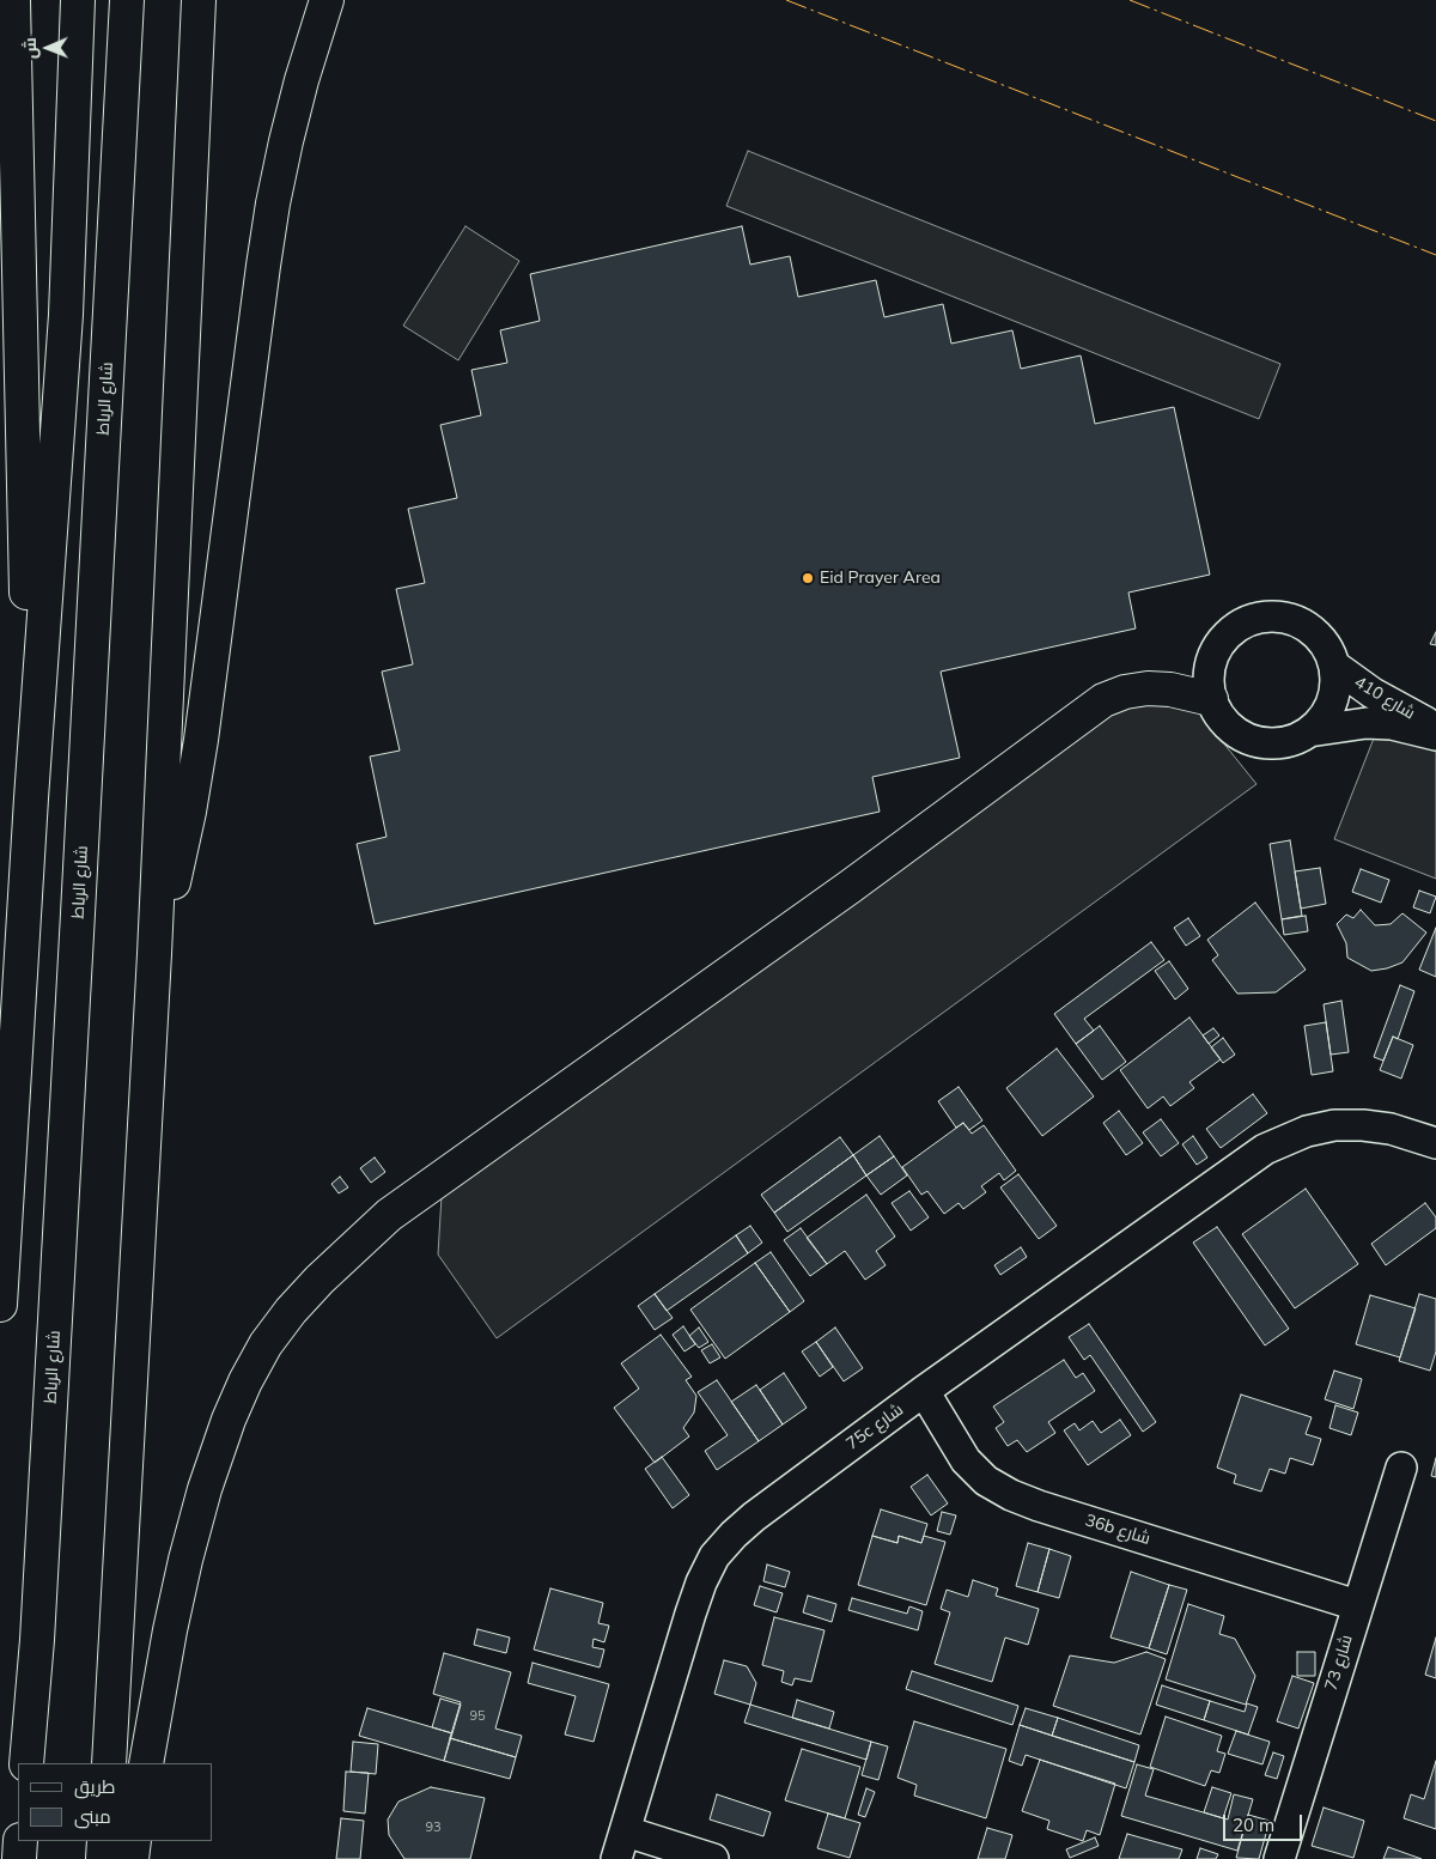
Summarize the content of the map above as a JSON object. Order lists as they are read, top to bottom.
{
  "streets": {
    "highway": ["شارع الرباط"],
    "street": [
      "شارع 410",
      "75c شارع",
      "36b شارع",
      "شارع 73"
    ]
  },
  "crossings": [
    ["75c شارع", "36b شارع"],
    ["36b شارع", "شارع 73"]
  ],
  "places": ["Eid Prayer Area"],
  "house_numbers": ["95", "93"],
  "legend": ["طريق", "مبنى"],
  "scale_bar": "20 m",
  "north": "left"
}
